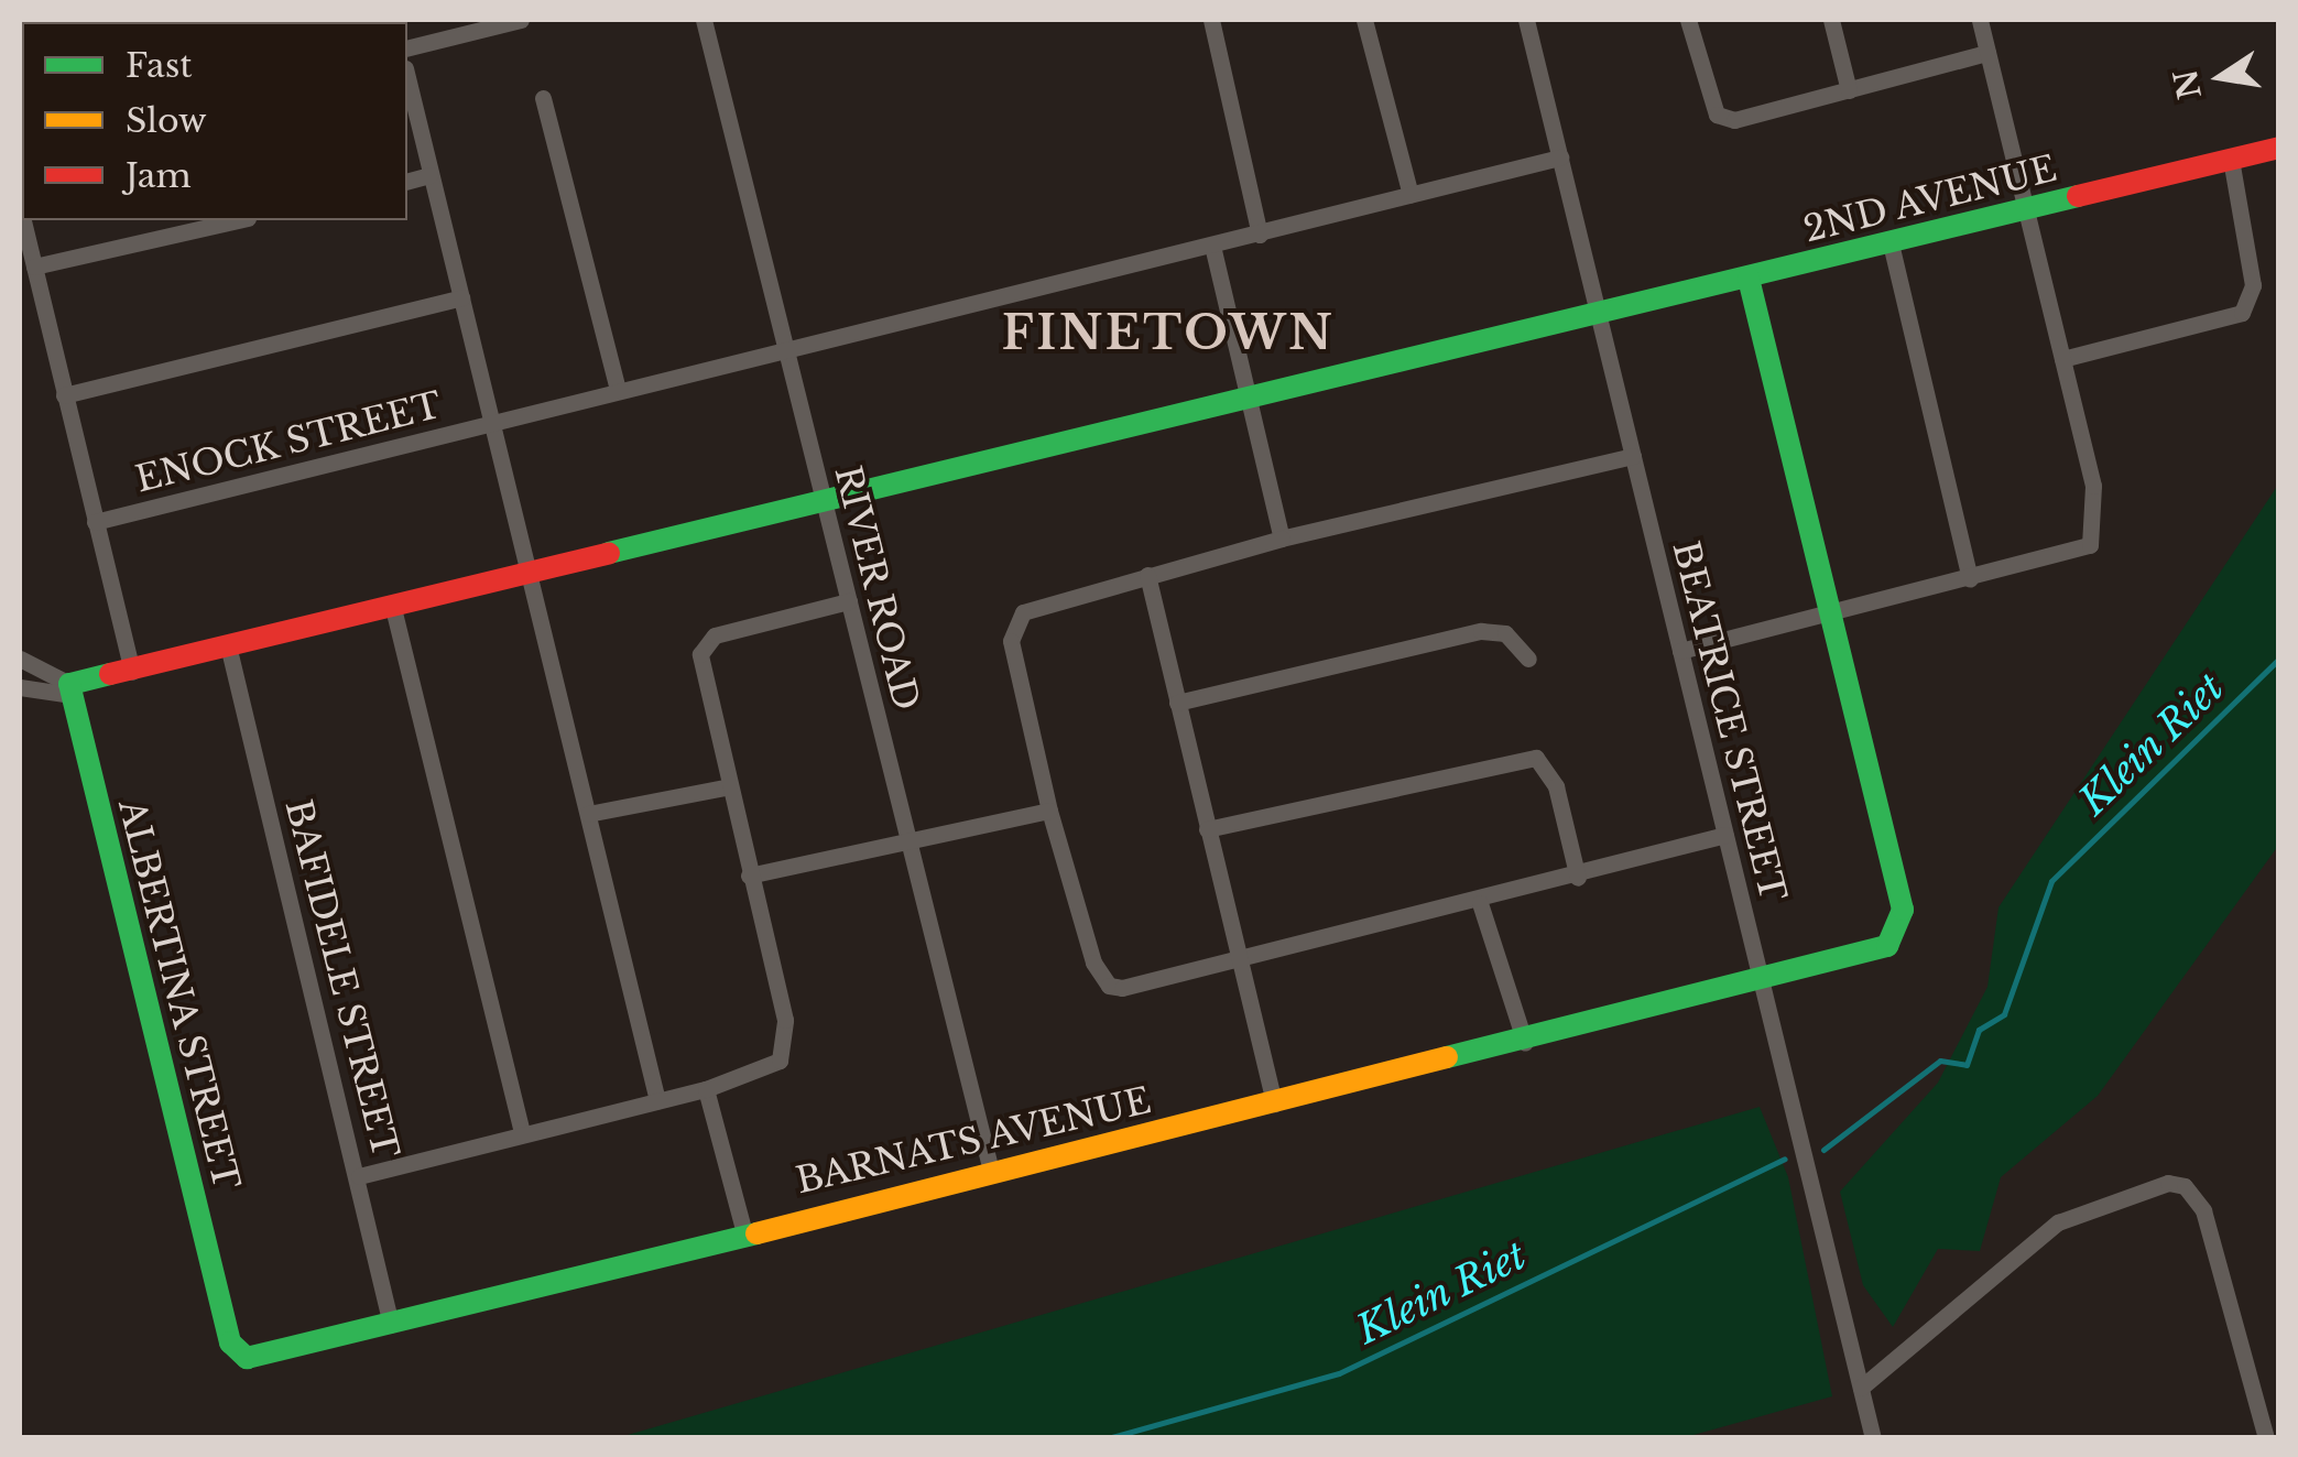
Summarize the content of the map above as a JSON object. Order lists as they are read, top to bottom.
{
  "streets": {
    "street": [
      "2ND AVENUE",
      "ENOCK STREET",
      "RIVER ROAD",
      "BEATRICE STREET",
      "BAFIDELE STREET",
      "ALBERTINA STREET",
      "BARNATS AVENUE"
    ]
  },
  "crossings": [
    ["2ND AVENUE", "RIVER ROAD"],
    ["2ND AVENUE", "BEATRICE STREET"],
    ["2ND AVENUE", "BAFIDELE STREET"],
    ["2ND AVENUE", "ALBERTINA STREET"],
    ["ENOCK STREET", "RIVER ROAD"],
    ["ENOCK STREET", "BEATRICE STREET"],
    ["RIVER ROAD", "BARNATS AVENUE"],
    ["BEATRICE STREET", "BARNATS AVENUE"],
    ["BAFIDELE STREET", "BARNATS AVENUE"],
    ["ALBERTINA STREET", "BARNATS AVENUE"]
  ],
  "districts": ["FINETOWN"],
  "water": ["Klein Riet"],
  "legend": ["Fast", "Slow", "Jam"],
  "north": "left"
}
